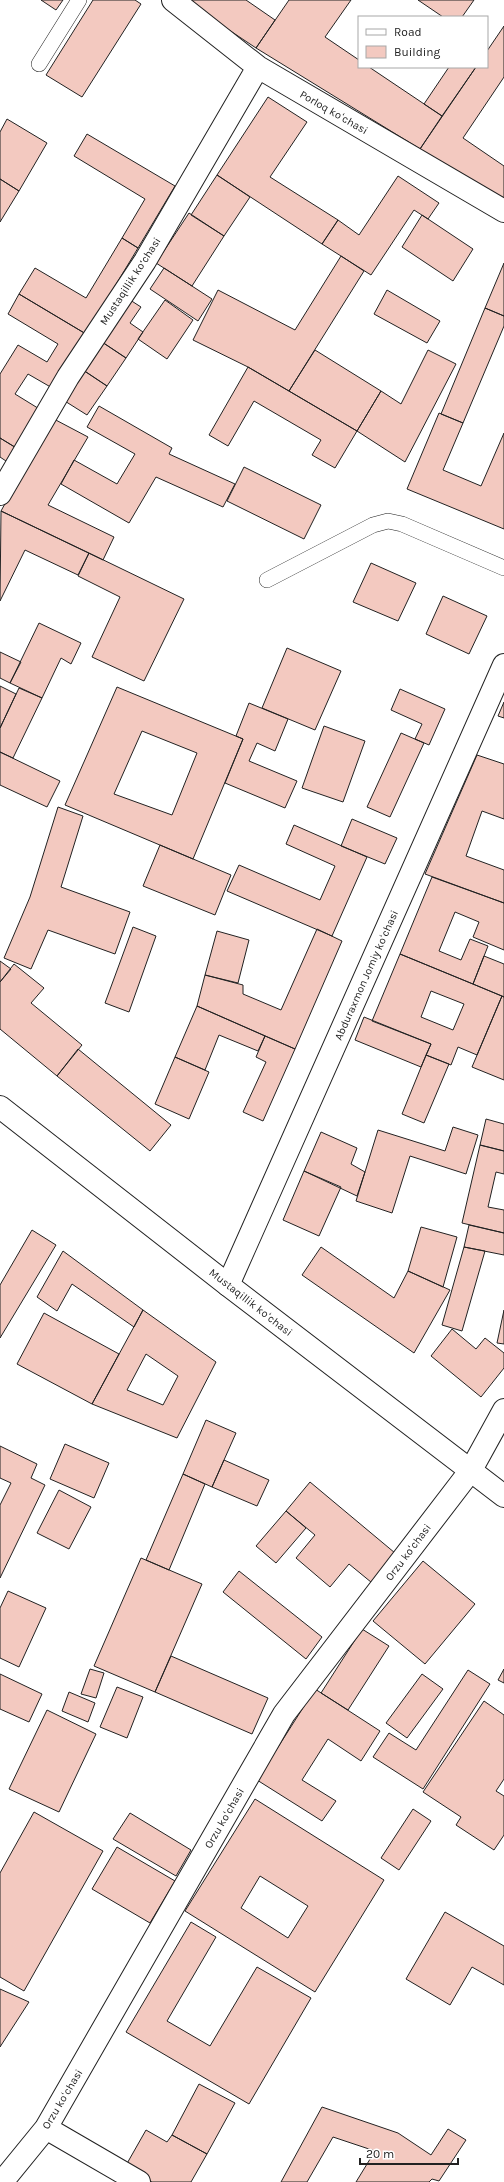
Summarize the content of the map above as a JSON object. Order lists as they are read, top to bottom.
{
  "streets": {
    "street": [
      "Porloq koʻchasi",
      "Mustaqillik ko‘chasi",
      "Abduraxmon Jomiy koʻchasi",
      "Mustaqillik koʻchasi",
      "Orzu koʻchasi"
    ]
  },
  "crossings": [
    ["Porloq koʻchasi", "Mustaqillik ko‘chasi"],
    ["Abduraxmon Jomiy koʻchasi", "Mustaqillik koʻchasi"],
    ["Mustaqillik koʻchasi", "Orzu koʻchasi"]
  ],
  "legend": ["Road", "Building"],
  "scale_bar": "20 m"
}
